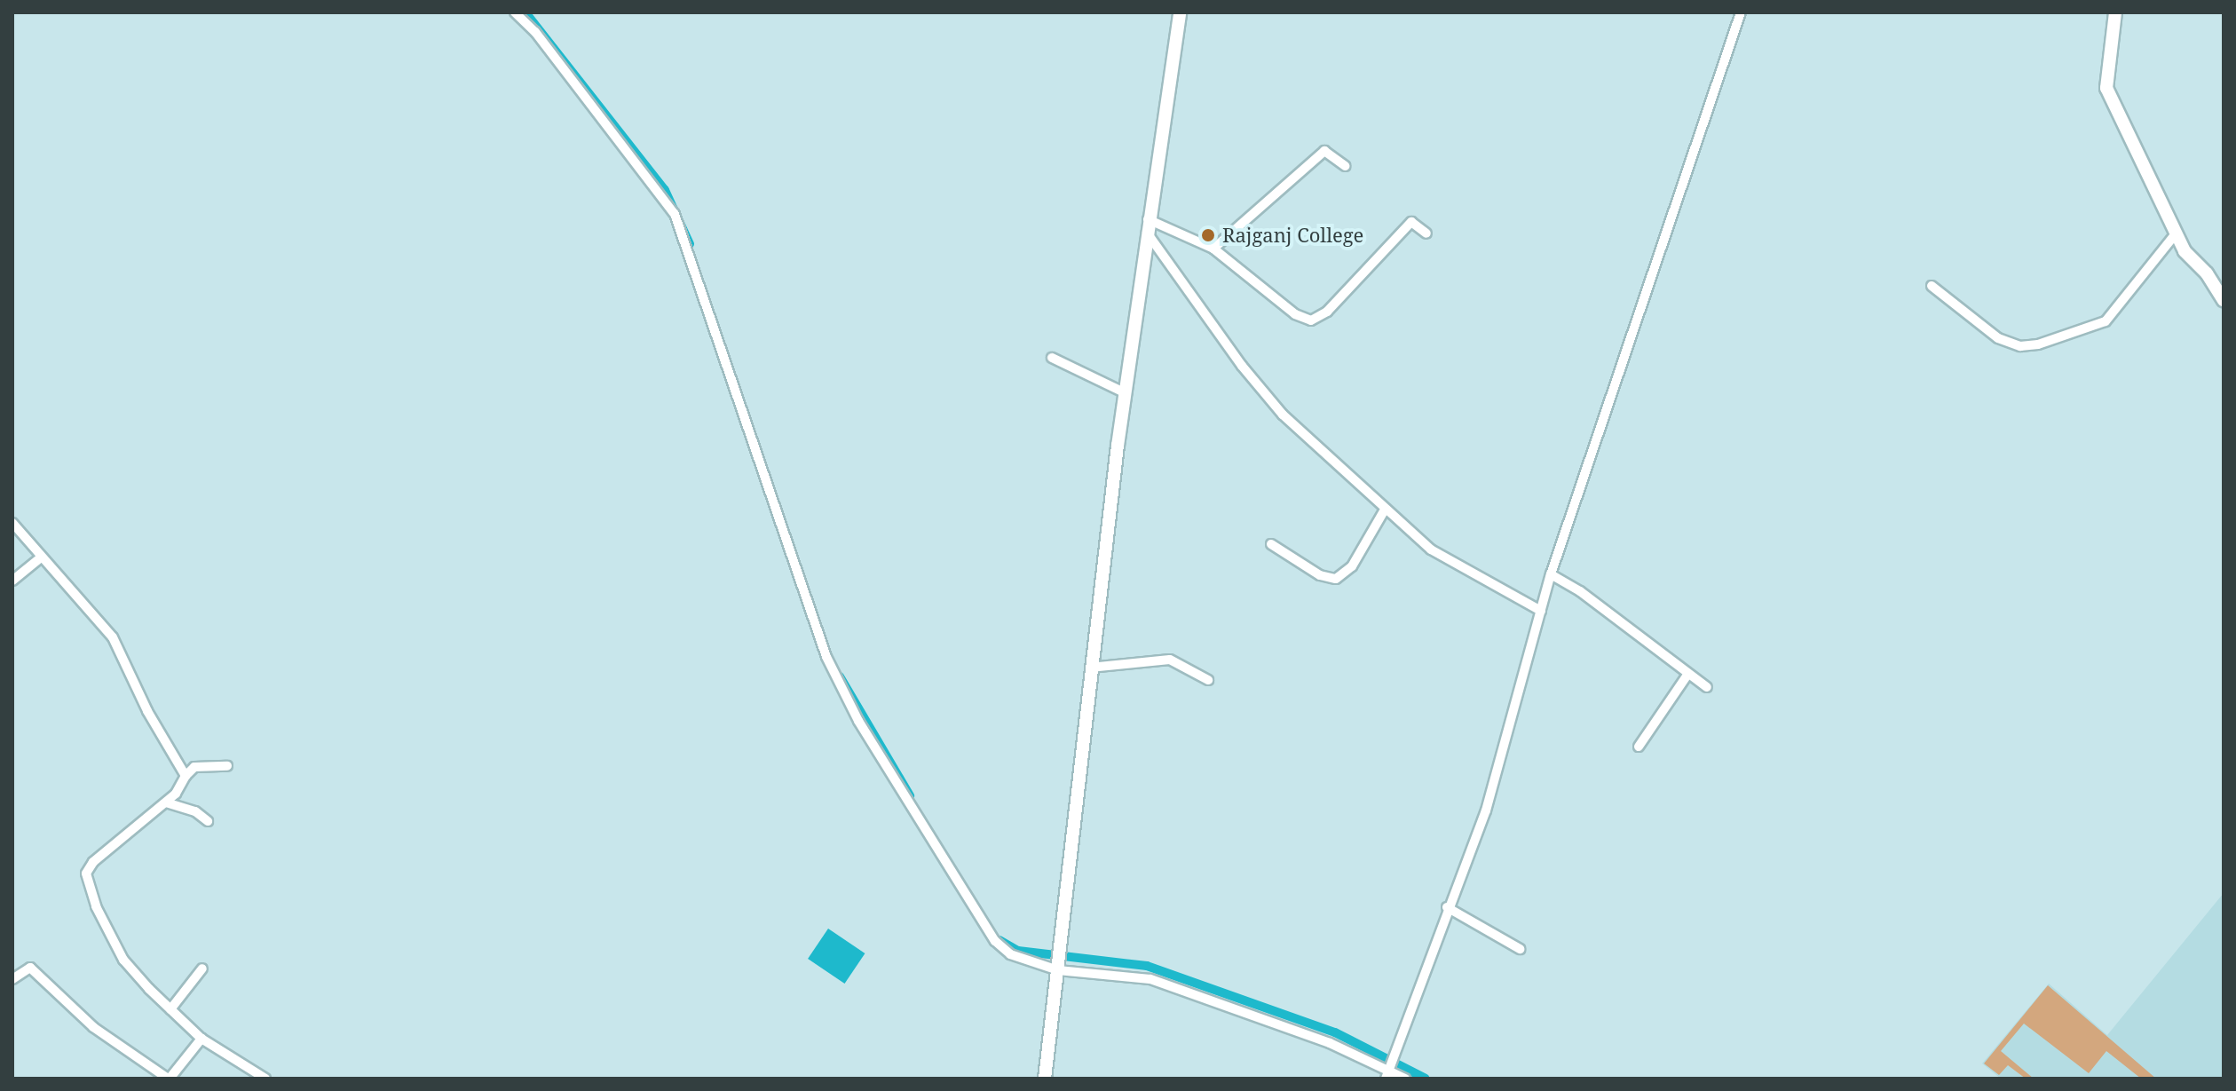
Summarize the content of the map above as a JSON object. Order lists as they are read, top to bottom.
{
  "places": ["Rajganj College"]
}
